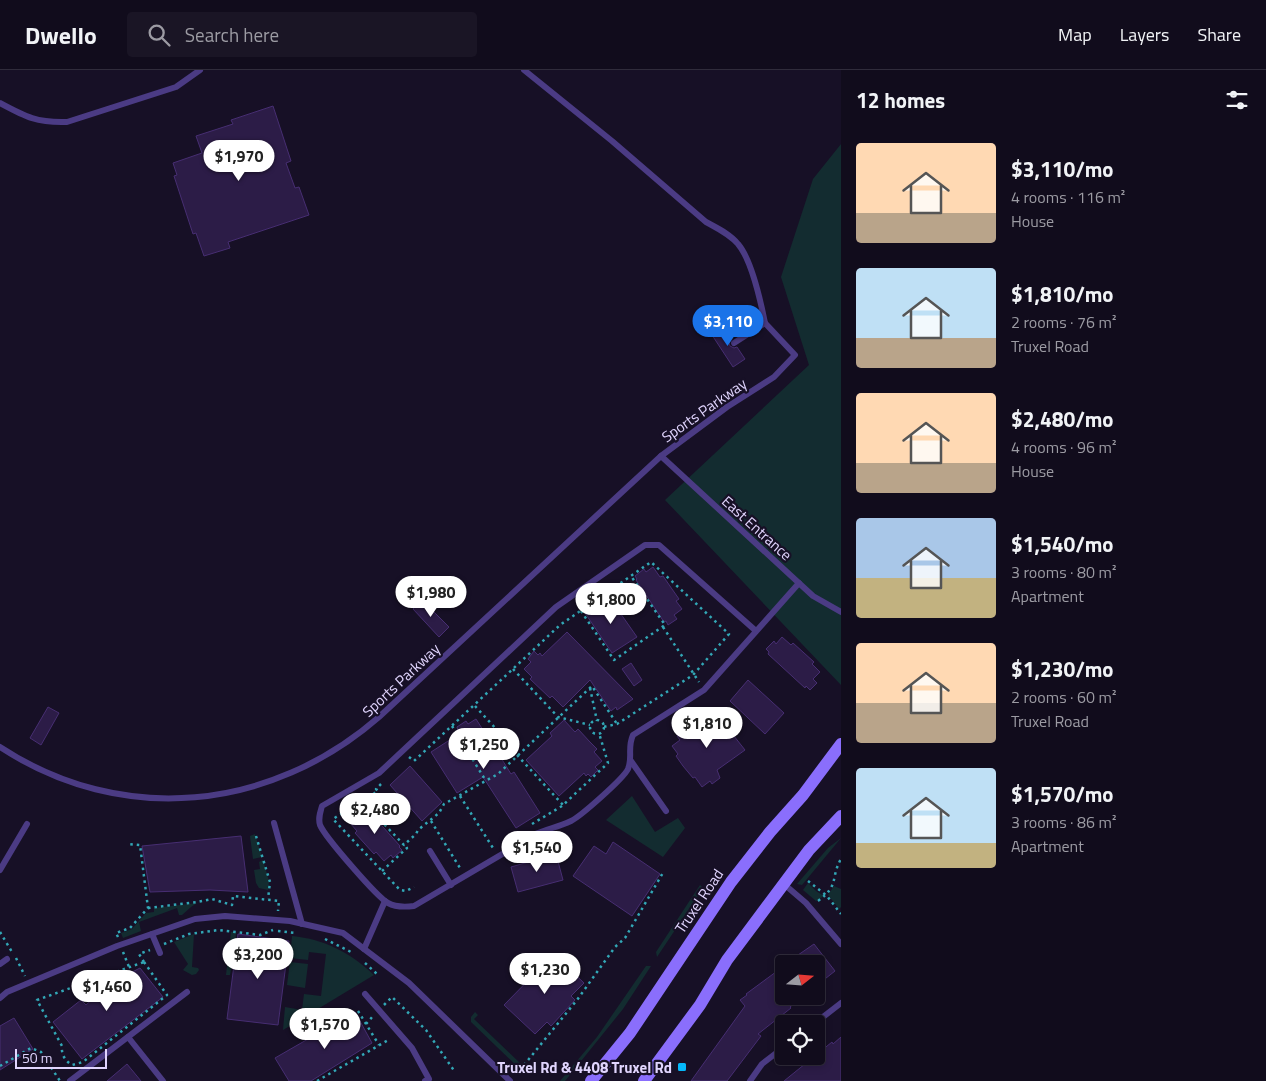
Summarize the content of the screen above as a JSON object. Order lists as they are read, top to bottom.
{
  "streets": {
    "main road": ["Truxel Road"],
    "lane": ["Sports Parkway", "East Entrance"]
  },
  "crossings": [
    ["Sports Parkway", "East Entrance"]
  ],
  "places": {
    "transit": ["Truxel Rd & 4408 Truxel Rd"]
  },
  "scale_bar": "50 m",
  "north": "right",
  "page": {
    "header": "Dwello",
    "search": "Search here",
    "nav": ["Map", "Layers", "Share"],
    "heading": "12 homes",
    "list": [
      {
        "name": "$3,110/mo",
        "note": "4 rooms · 116 m² · House"
      },
      {
        "name": "$1,810/mo",
        "note": "2 rooms · 76 m² · Truxel Road"
      },
      {
        "name": "$2,480/mo",
        "note": "4 rooms · 96 m² · House"
      },
      {
        "name": "$1,540/mo",
        "note": "3 rooms · 80 m² · Apartment"
      },
      {
        "name": "$1,230/mo",
        "note": "2 rooms · 60 m² · Truxel Road"
      },
      {
        "name": "$1,570/mo",
        "note": "3 rooms · 86 m² · Apartment"
      }
    ],
    "price": [
      "$1,970",
      "$3,110",
      "$1,980",
      "$1,800",
      "$1,810",
      "$1,250",
      "$2,480",
      "$1,540",
      "$3,200",
      "$1,230",
      "$1,460",
      "$1,570"
    ],
    "scale": "50 m"
  }
}
